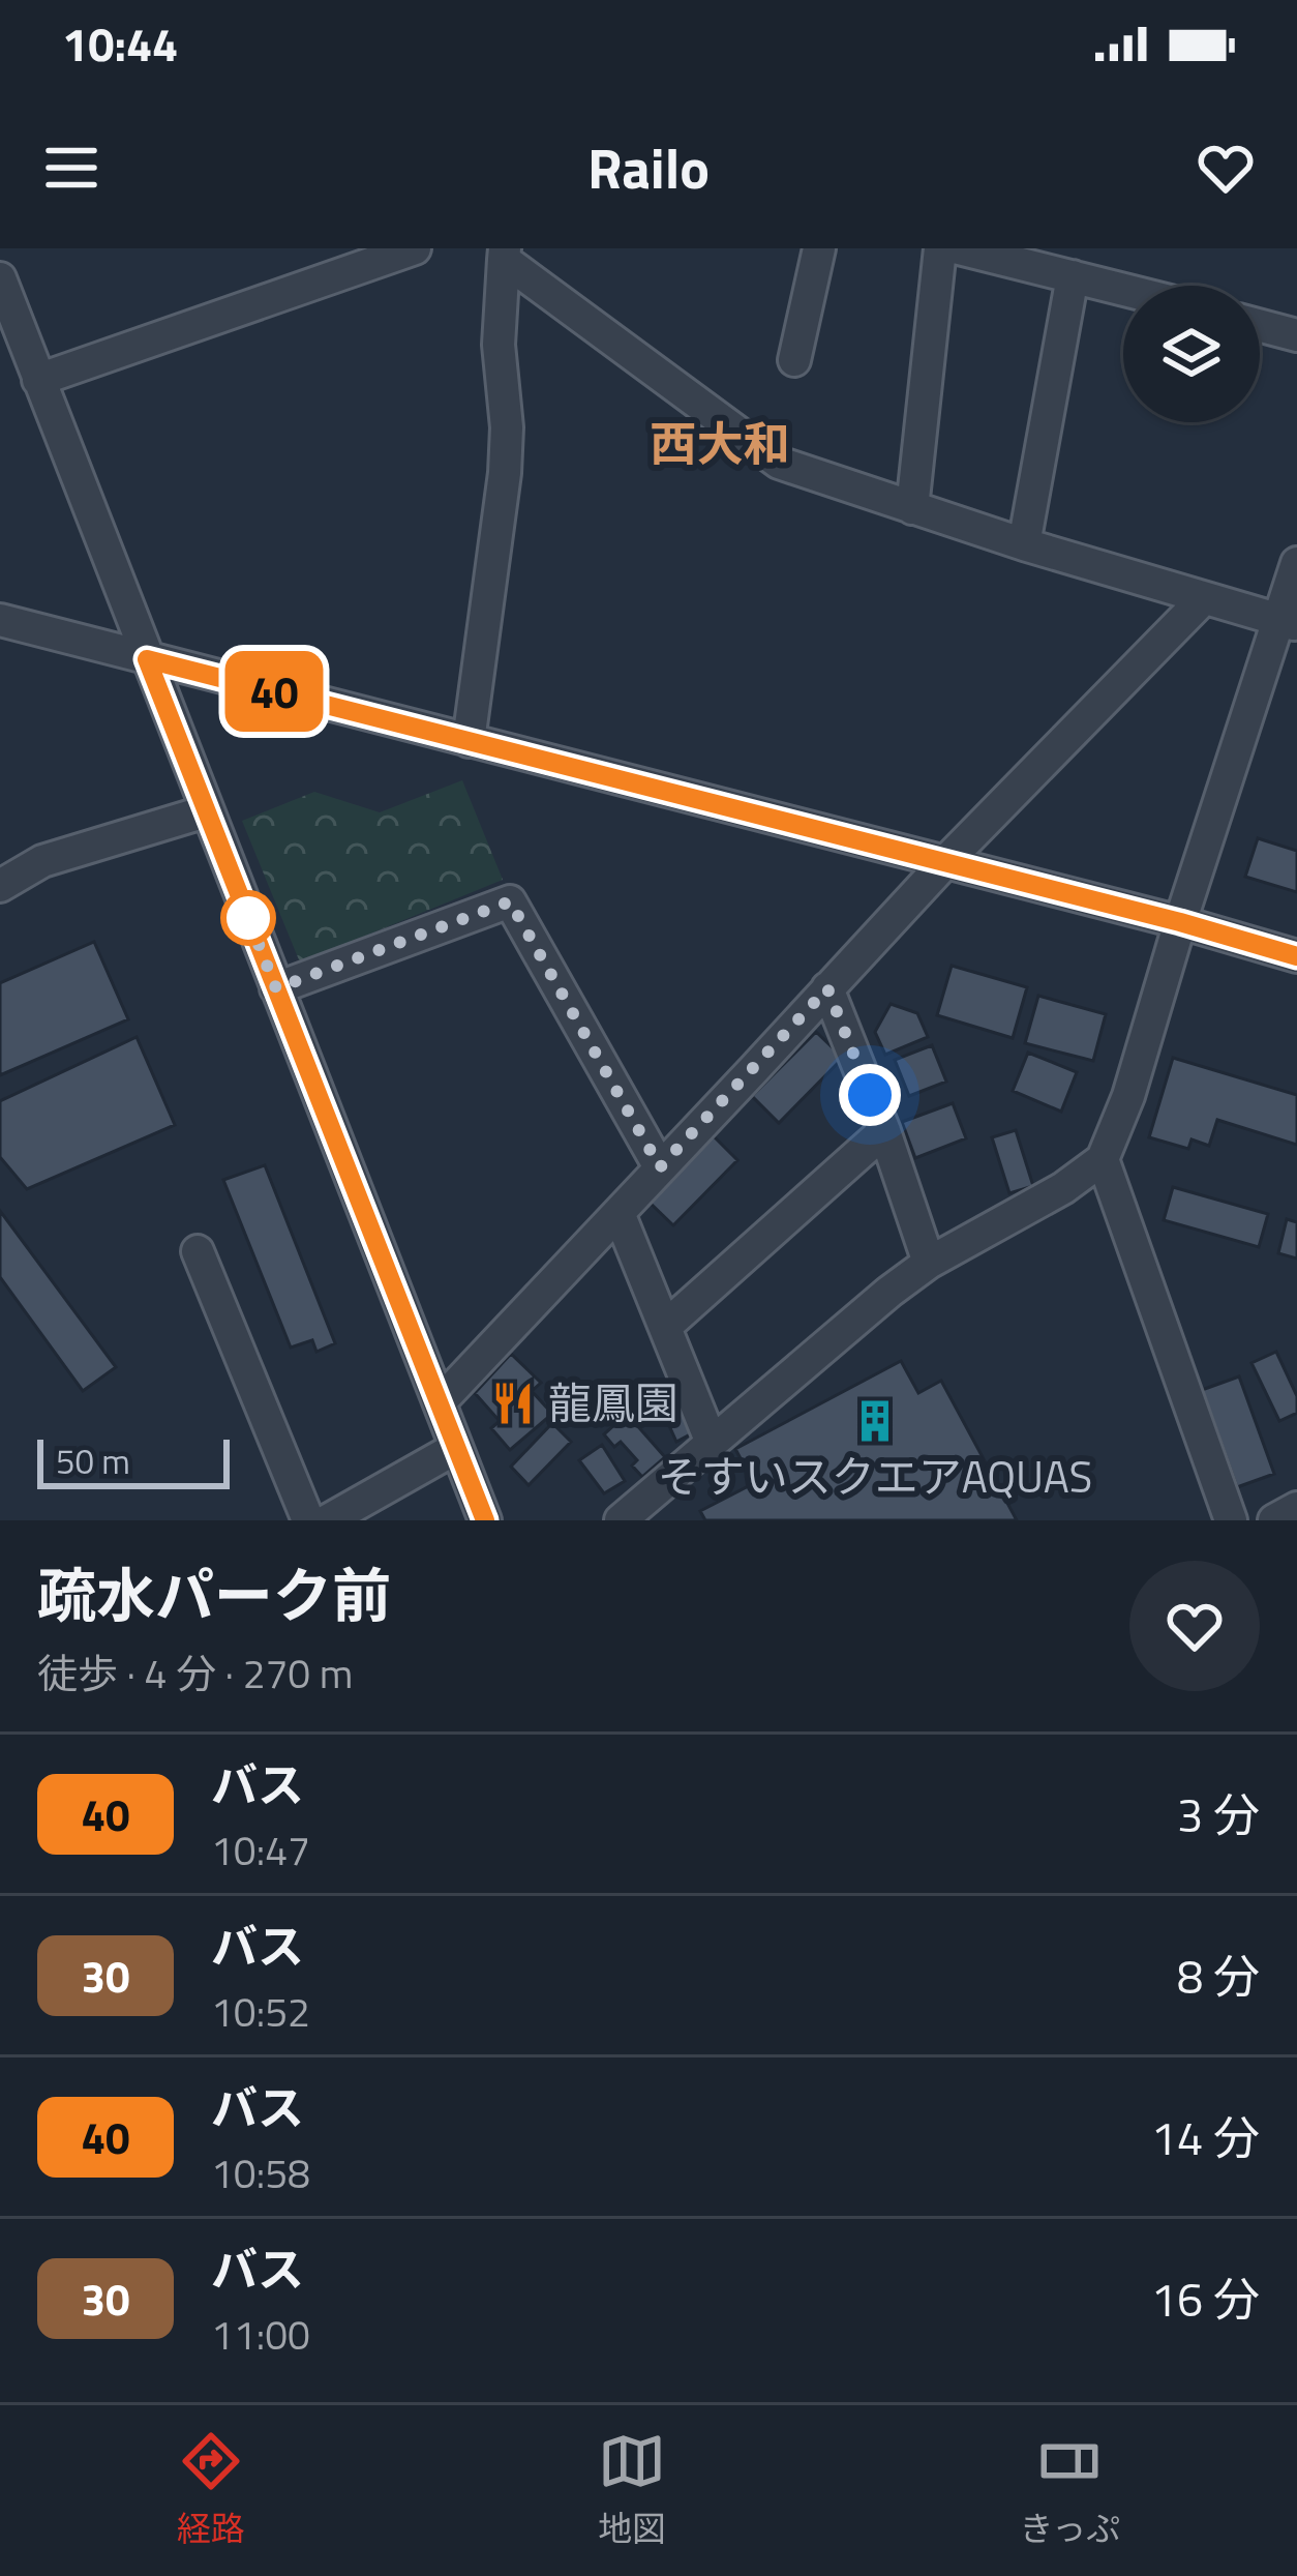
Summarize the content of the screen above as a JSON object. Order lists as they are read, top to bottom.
{
  "districts": ["西大和"],
  "places": {
    "restaurant": ["龍鳳園"],
    "building": ["そすいスクエアAQUAS"]
  },
  "lines": ["bus line 40"],
  "scale_bar": "50 m",
  "page": {
    "status": "10:44",
    "header": "Railo",
    "on_map": "40",
    "scale": "50 m",
    "heading": ["疏水パーク前", "徒歩 · 4 分 · 270 m"],
    "list": [
      {
        "mark": "40",
        "name": "バス",
        "note": "10:47",
        "value": "3 分"
      },
      {
        "mark": "30",
        "name": "バス",
        "note": "10:52",
        "value": "8 分"
      },
      {
        "mark": "40",
        "name": "バス",
        "note": "10:58",
        "value": "14 分"
      },
      {
        "mark": "30",
        "name": "バス",
        "note": "11:00",
        "value": "16 分"
      }
    ],
    "tabs": ["経路", "地図", "きっぷ"]
  }
}
